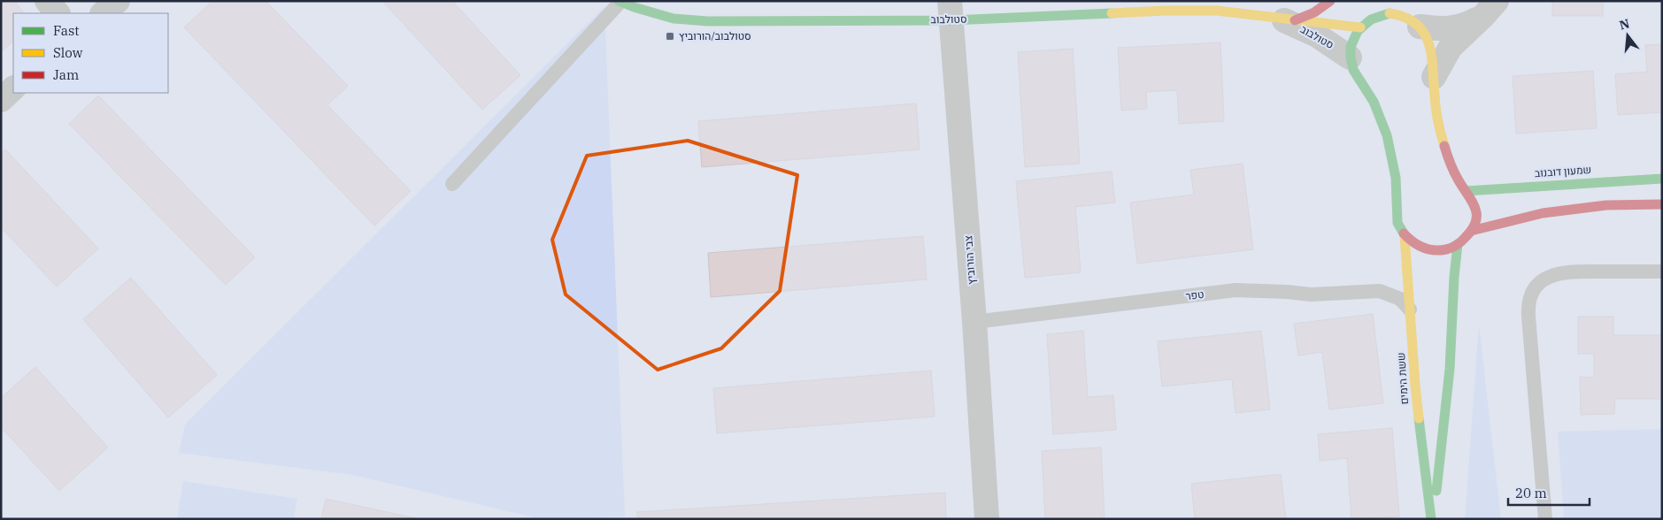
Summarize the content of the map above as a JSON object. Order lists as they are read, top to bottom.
{
  "streets": {
    "street": [
      "סטולבוב",
      "שמעון דובנוב",
      "צבי הורוביץ",
      "ששת הימים"
    ],
    "lane": ["טפר"]
  },
  "crossings": [
    ["סטולבוב", "צבי הורוביץ"],
    ["סטולבוב", "ששת הימים"],
    ["צבי הורוביץ", "טפר"],
    ["טפר", "ששת הימים"]
  ],
  "places": {
    "transit": ["סטולבוב/הורוביץ"]
  },
  "legend": ["Fast", "Slow", "Jam"],
  "scale_bar": "20 m",
  "north": "top"
}
